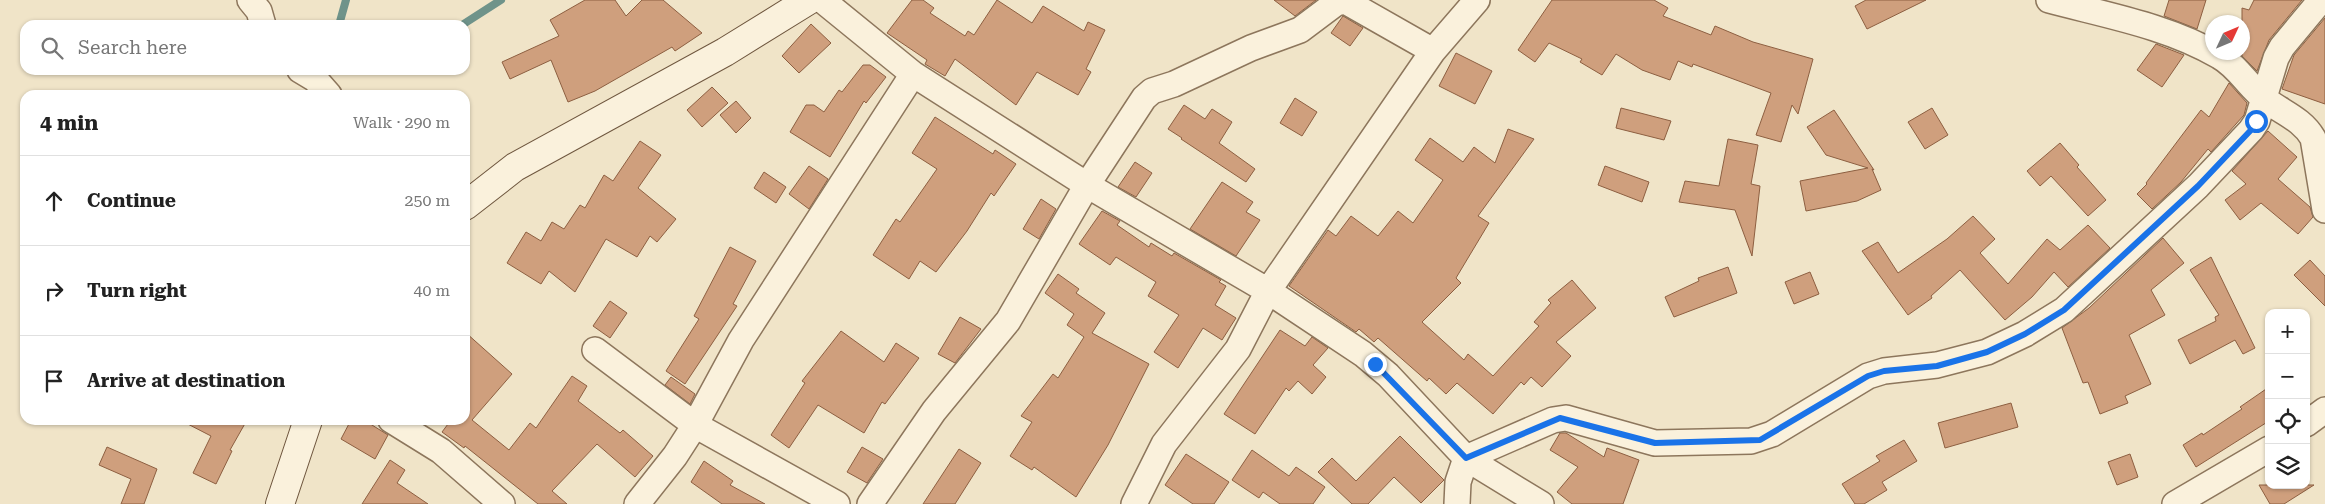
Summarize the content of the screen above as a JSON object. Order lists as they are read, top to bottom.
{
  "north": "top right",
  "page": {
    "search": "Search here",
    "heading": ["4 min", "Walk · 290 m"],
    "list": [
      ["Continue", "250 m"],
      ["Turn right", "40 m"],
      "Arrive at destination"
    ],
    "map_buttons": ["+", "−"]
  }
}
